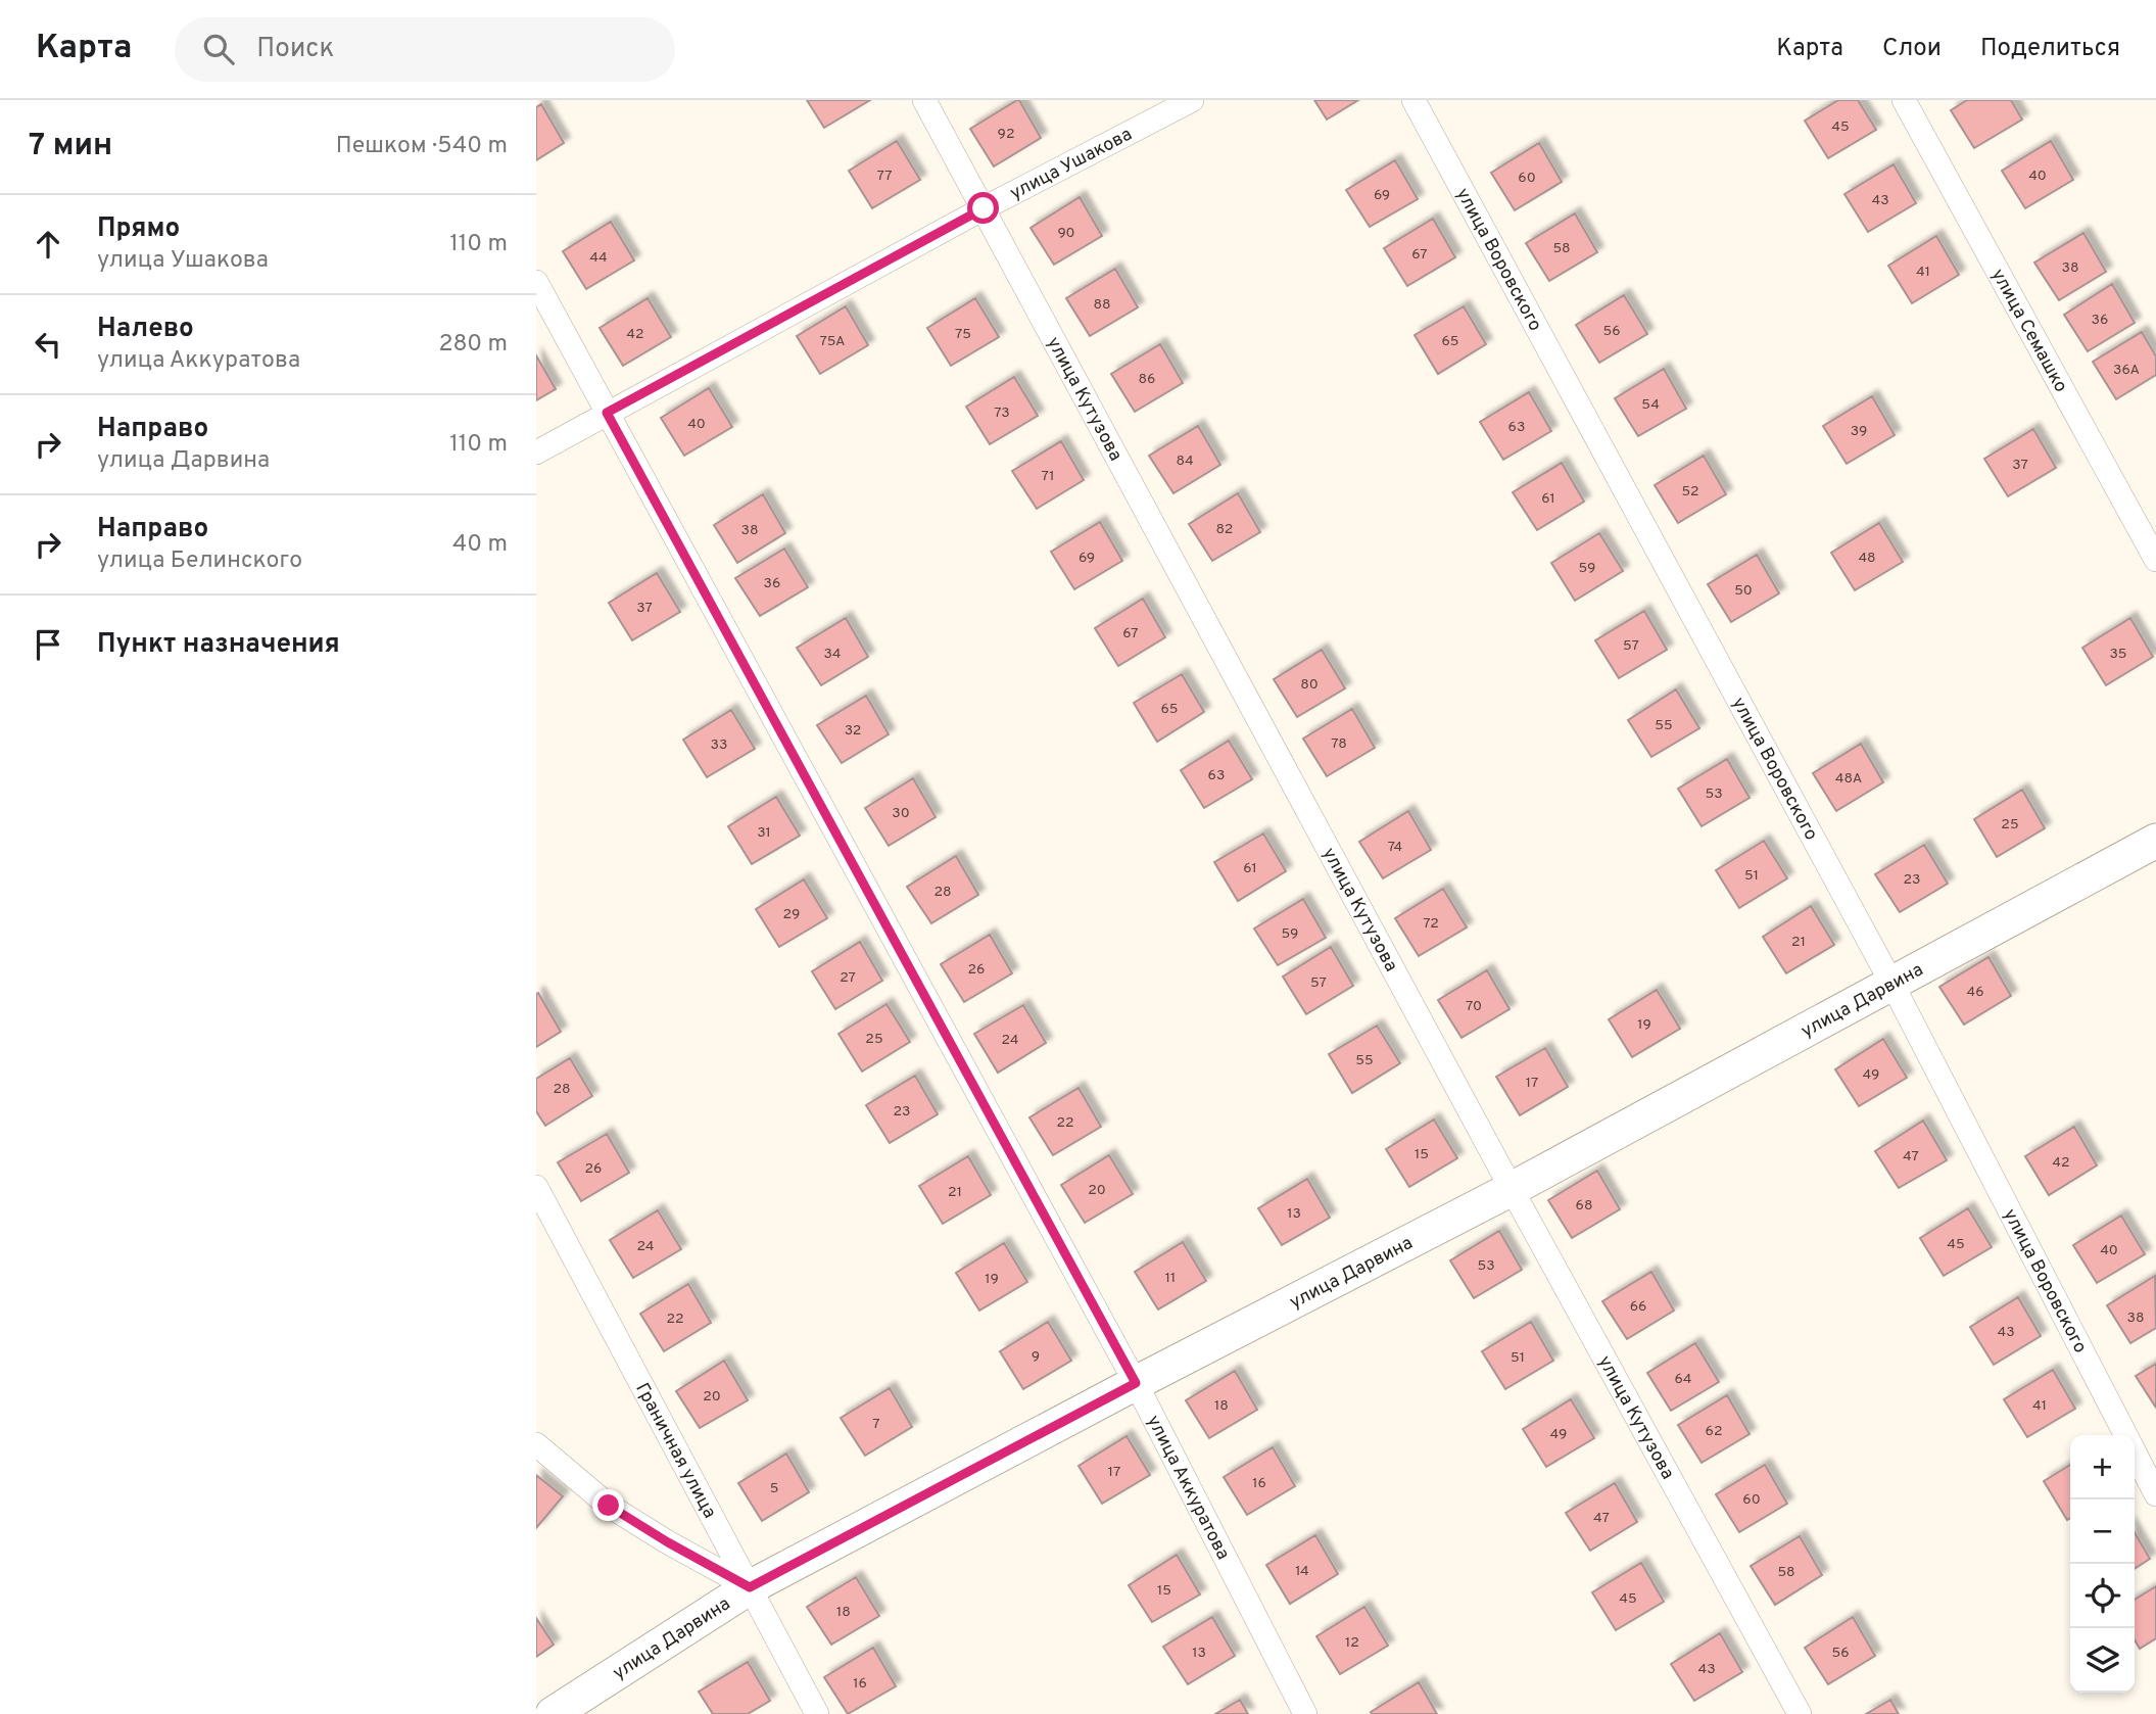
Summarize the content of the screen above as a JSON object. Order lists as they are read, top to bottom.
{
  "streets": {
    "street": [
      "улица Ушакова",
      "улица Воровского",
      "улица Семашко",
      "улица Кутузова",
      "улица Дарвина",
      "Граничная улица",
      "улица Аккуратова"
    ]
  },
  "crossings": [
    ["улица Ушакова", "улица Кутузова"],
    ["улица Ушакова", "улица Аккуратова"],
    ["улица Воровского", "улица Дарвина"],
    ["улица Кутузова", "улица Дарвина"],
    ["улица Дарвина", "Граничная улица"],
    ["улица Дарвина", "улица Аккуратова"]
  ],
  "house_numbers": [
    "45",
    "92",
    "77",
    "40",
    "60",
    "69",
    "43",
    "90",
    "58",
    "67",
    "44",
    "38",
    "41",
    "88",
    "36",
    "56",
    "42",
    "75",
    "75А",
    "65",
    "36А",
    "86",
    "54",
    "73",
    "40",
    "63",
    "39",
    "84",
    "37",
    "71",
    "52",
    "61",
    "82",
    "38",
    "69",
    "48",
    "59",
    "36",
    "50",
    "37",
    "67",
    "57",
    "34",
    "35",
    "80",
    "65",
    "55",
    "32",
    "78",
    "33",
    "63",
    "48А",
    "53",
    "30",
    "25",
    "31",
    "74",
    "61",
    "51",
    "23",
    "28",
    "29",
    "72",
    "59",
    "21",
    "26",
    "27",
    "57",
    "46",
    "70",
    "19",
    "25",
    "24",
    "55",
    "49",
    "17",
    "28",
    "23",
    "22",
    "15",
    "47",
    "42",
    "26",
    "20",
    "21",
    "68",
    "13",
    "45",
    "24",
    "40",
    "53",
    "11",
    "19",
    "66",
    "38",
    "22",
    "43",
    "9",
    "51",
    "64",
    "20",
    "18",
    "41",
    "7",
    "62",
    "49",
    "17",
    "16",
    "5",
    "60",
    "47",
    "14",
    "58",
    "15",
    "45",
    "18",
    "12",
    "13",
    "56",
    "43",
    "16"
  ],
  "page": {
    "header": "Карта",
    "search": "Поиск",
    "nav": ["Карта", "Слои", "Поделиться"],
    "heading": ["7 мин", "Пешком · 540 m"],
    "list": [
      ["Прямо", "улица Ушакова", "110 m"],
      ["Налево", "улица Аккуратова", "280 m"],
      ["Направо", "улица Дарвина", "110 m"],
      ["Направо", "улица Белинского", "40 m"],
      "Пункт назначения"
    ],
    "map_buttons": ["+", "−"]
  }
}
